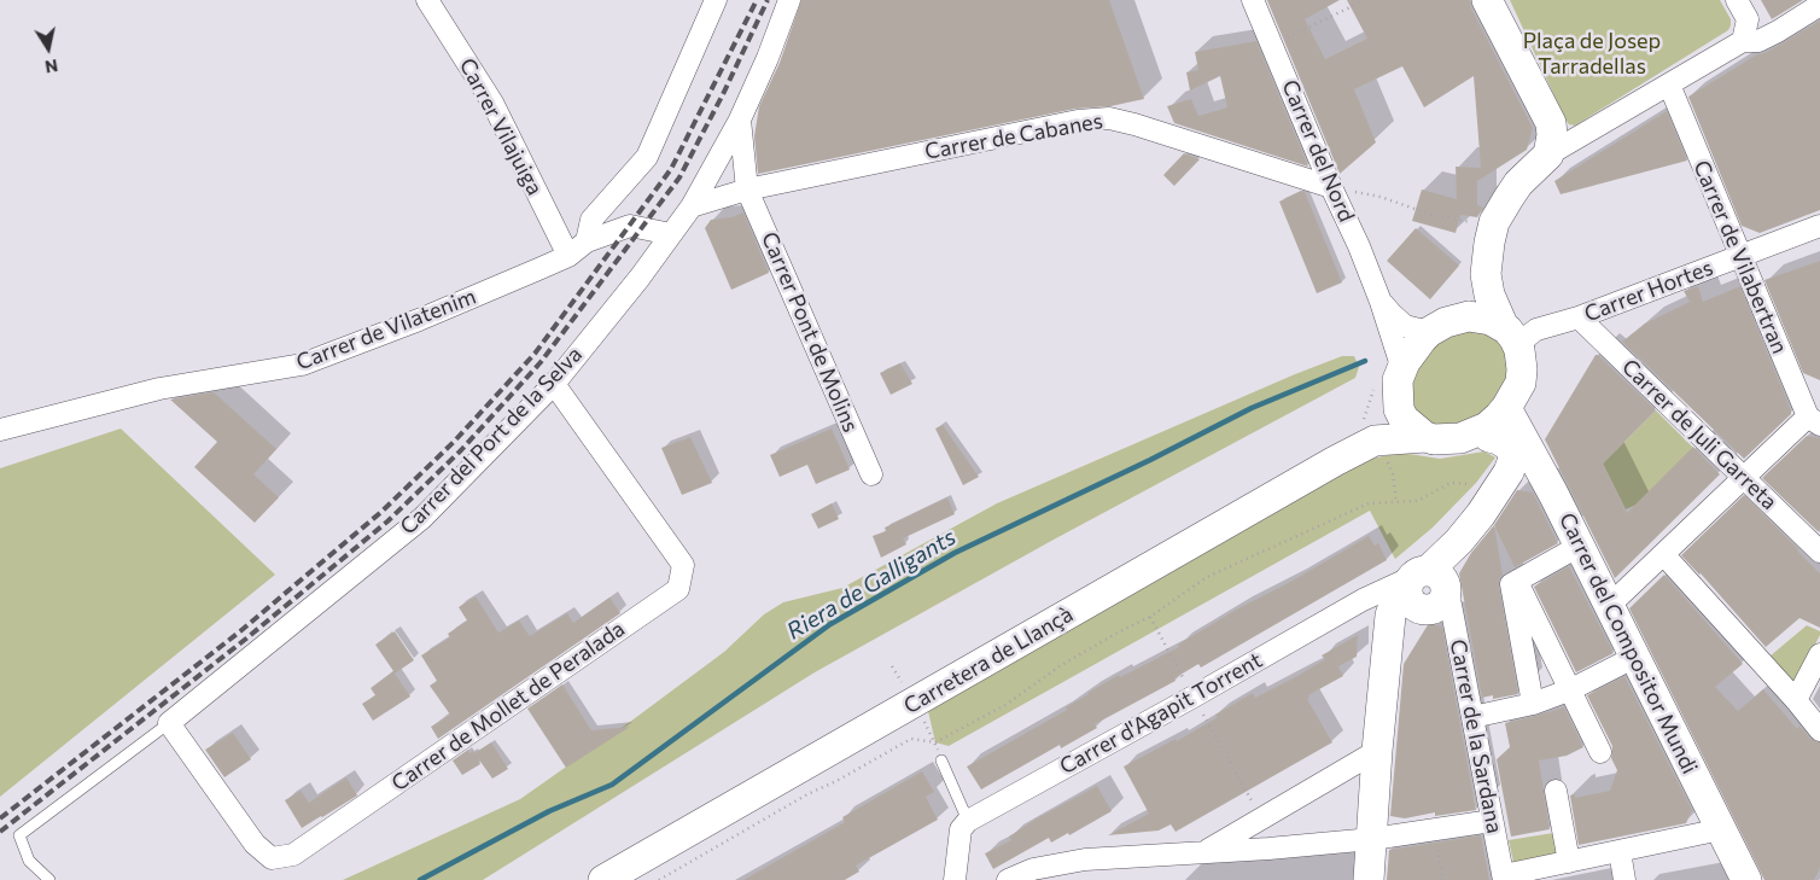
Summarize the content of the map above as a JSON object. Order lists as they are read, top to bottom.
{
  "streets": {
    "street": [
      "Carrer Vilajuiga",
      "Carrer de Cabanes",
      "Carrer del Nord",
      "Carrer de Vilabertran",
      "Carrer Hortes",
      "Carrer de Vilatenim",
      "Carrer Pont de Molins",
      "Carrer de Juli Garreta",
      "Carrer del Port de la Selva",
      "Carrer del Compositor Mundi",
      "Carretera de Llançà",
      "Carrer de Mollet de Peralada",
      "Carrer d'Agapit Torrent",
      "Carrer de la Sardana"
    ]
  },
  "crossings": [
    ["Carrer Vilajuiga", "Carrer de Vilatenim"],
    ["Carrer de Cabanes", "Carrer del Nord"],
    ["Carrer de Cabanes", "Carrer Pont de Molins"],
    ["Carrer de Cabanes", "Carrer del Port de la Selva"],
    ["Carrer del Nord", "Carrer Hortes"],
    ["Carrer del Nord", "Carrer del Compositor Mundi"],
    ["Carrer del Nord", "Carretera de Llançà"],
    ["Carrer de Vilabertran", "Carrer Hortes"],
    ["Carrer Hortes", "Carrer de Juli Garreta"],
    ["Carrer Hortes", "Carrer del Compositor Mundi"],
    ["Carrer Hortes", "Carretera de Llançà"],
    ["Carrer de Vilatenim", "Carrer del Port de la Selva"],
    ["Carrer Pont de Molins", "Carrer del Port de la Selva"],
    ["Carrer del Port de la Selva", "Carrer de Mollet de Peralada"],
    ["Carrer del Compositor Mundi", "Carretera de Llançà"]
  ],
  "water": ["Riera de Galligants"],
  "parks": ["Plaça de Josep Tarradellas"],
  "north": "bottom"
}
